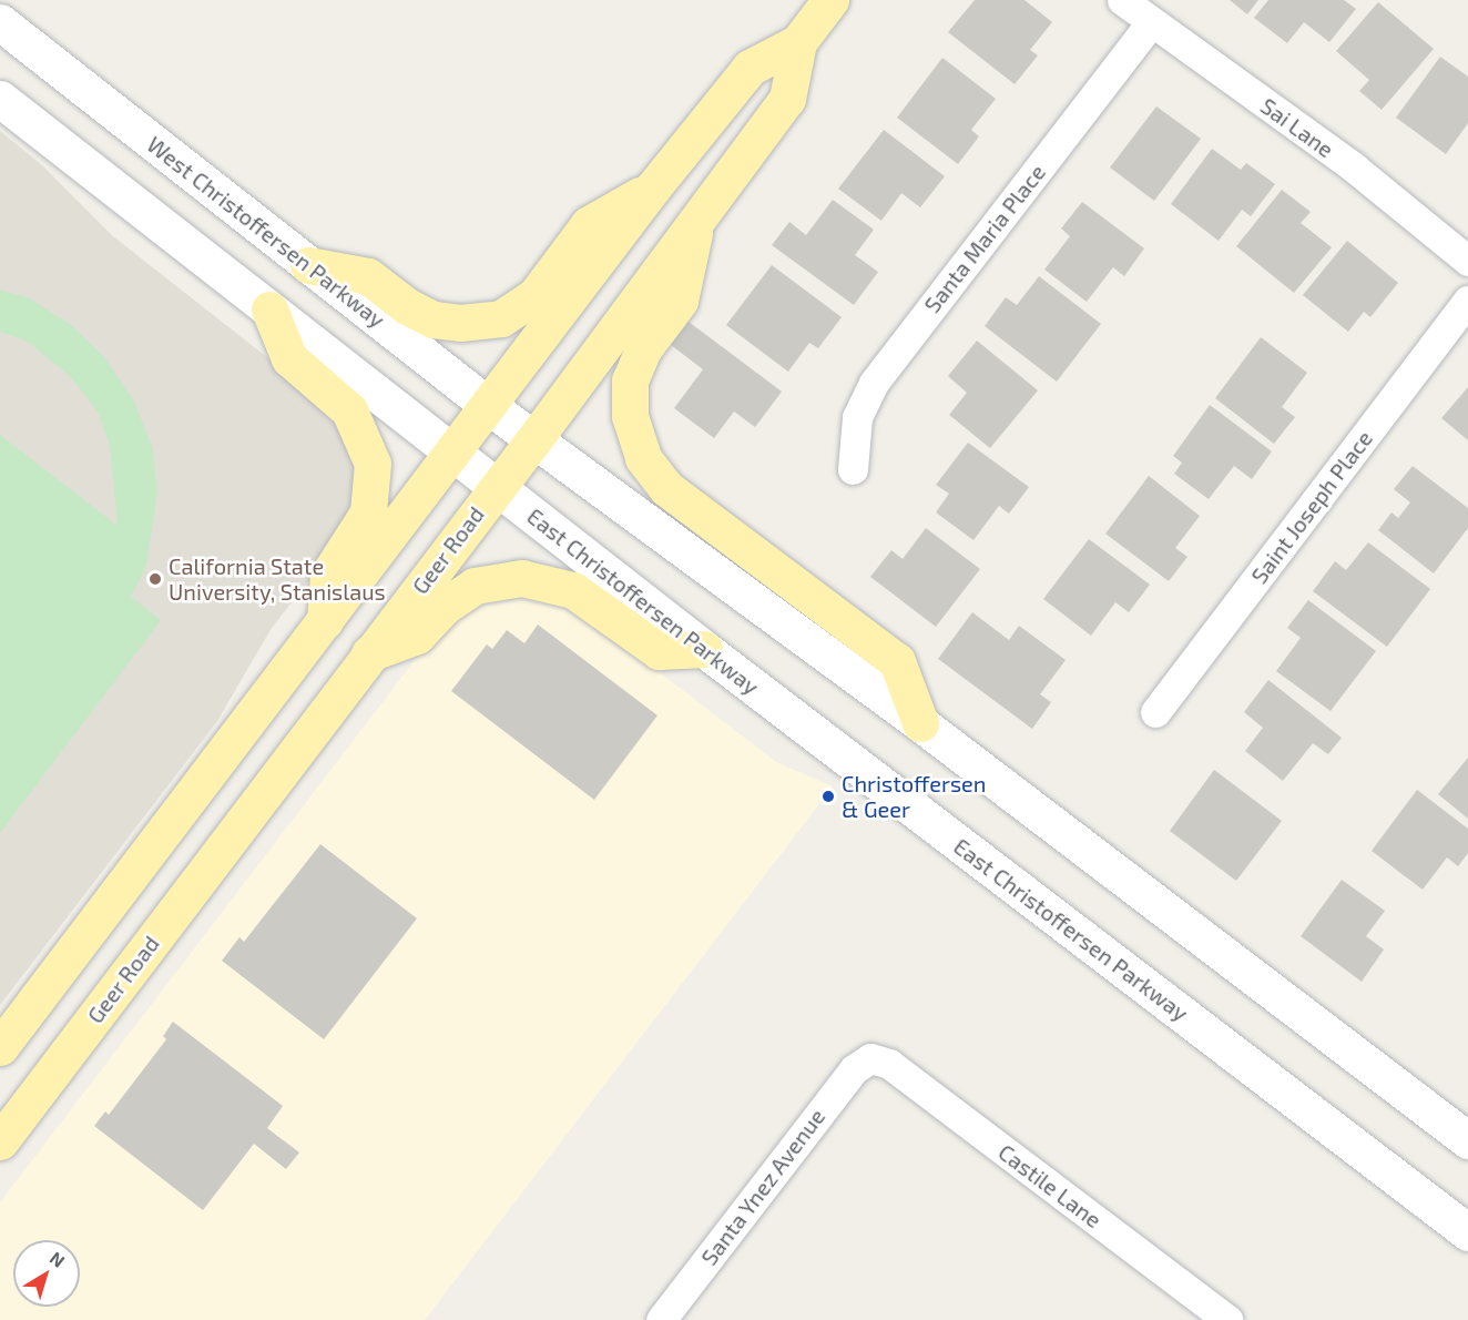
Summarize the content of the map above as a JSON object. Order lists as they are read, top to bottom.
{
  "streets": {
    "main road": ["Geer Road"],
    "street": [
      "Sai Lane",
      "West Christoffersen Parkway",
      "Santa Maria Place",
      "Saint Joseph Place",
      "East Christoffersen Parkway",
      "Castile Lane",
      "Santa Ynez Avenue"
    ]
  },
  "crossings": [
    ["Sai Lane", "Santa Maria Place"],
    ["West Christoffersen Parkway", "Geer Road"],
    ["Geer Road", "East Christoffersen Parkway"],
    ["Castile Lane", "Santa Ynez Avenue"]
  ],
  "places": ["California State University, Stanislaus", "Christoffersen & Geer"],
  "north": "top right"
}
